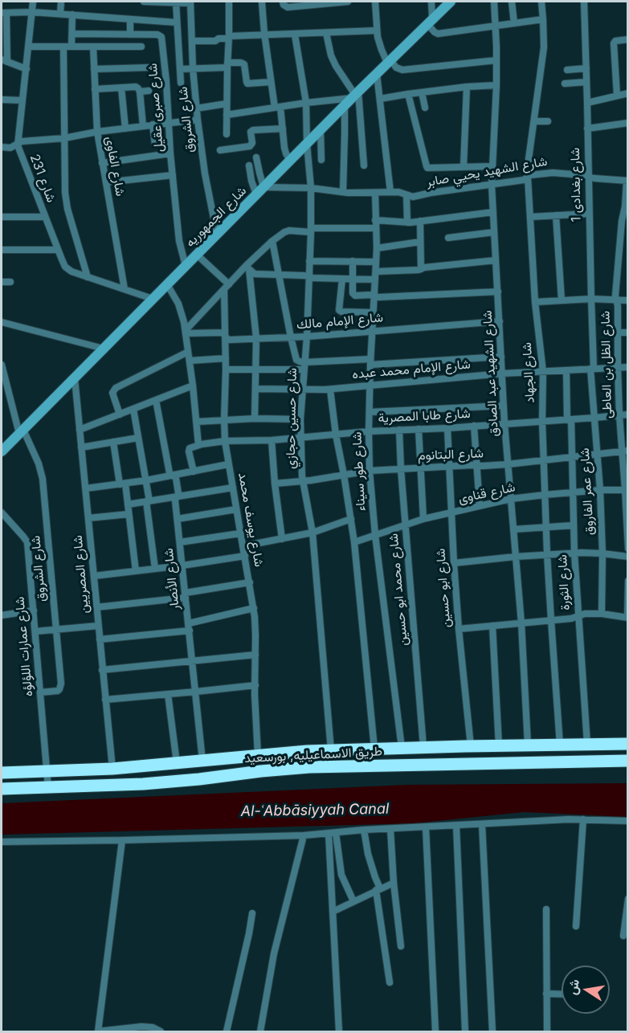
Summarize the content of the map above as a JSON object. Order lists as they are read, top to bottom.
{
  "streets": {
    "highway": ["طريق الاسماعيليه, بورسعيد"],
    "main road": ["شارع الجمهوريه"],
    "street": [
      "شارع صبرى عقيل",
      "شارع الشروق",
      "شارع الفاوى",
      "شارع الشهيد يحيي صابر",
      "شارع 231",
      "شارع بغدادى 1",
      "شارع الإمام مالك",
      "شارع الظل بن العاطى",
      "شارع الإمام محمد عبده",
      "شارع الجهاد",
      "شارع الشهيد عبد الصادق",
      "شارع طابا المصرية",
      "شارع حسين حجازي",
      "شارع البتانوم",
      "شارع طور سيناء",
      "شارع عمر الفاروق",
      "شارع قناوى",
      "شارع يوسف محمد",
      "شارع المصريين",
      "شارع الأنصار",
      "شارع الثورة",
      "شارع ابو حسين",
      "شارع محمد ابو حسين",
      "شارع عمارات اللؤلؤه"
    ]
  },
  "crossings": [
    ["شارع صبرى عقيل", "شارع الجمهوريه"],
    ["شارع الشروق", "شارع الجمهوريه"],
    ["شارع الشروق", "شارع عمارات اللؤلؤه"],
    ["شارع الفاوى", "شارع 231"],
    ["شارع الشهيد يحيي صابر", "شارع بغدادى 1"],
    ["شارع الشهيد يحيي صابر", "شارع الجمهوريه"],
    ["شارع الشهيد يحيي صابر", "شارع الظل بن العاطى"],
    ["شارع الشهيد يحيي صابر", "شارع الجهاد"],
    ["شارع الشهيد يحيي صابر", "شارع الشهيد عبد الصادق"],
    ["شارع الشهيد يحيي صابر", "شارع حسين حجازي"],
    ["شارع الشهيد يحيي صابر", "شارع طور سيناء"],
    ["شارع 231", "شارع الجمهوريه"],
    ["شارع بغدادى 1", "شارع الإمام محمد عبده"],
    ["شارع بغدادى 1", "شارع عمر الفاروق"],
    ["شارع الجمهوريه", "شارع حسين حجازي"],
    ["شارع الجمهوريه", "شارع المصريين"],
    ["شارع الإمام مالك", "شارع الشهيد عبد الصادق"],
    ["شارع الإمام مالك", "شارع حسين حجازي"],
    ["شارع الإمام مالك", "شارع طور سيناء"],
    ["شارع الإمام مالك", "شارع يوسف محمد"],
    ["شارع الظل بن العاطى", "شارع الإمام محمد عبده"],
    ["شارع الظل بن العاطى", "شارع طابا المصرية"],
    ["شارع الظل بن العاطى", "شارع البتانوم"],
    ["شارع الظل بن العاطى", "شارع قناوى"],
    ["شارع الإمام محمد عبده", "شارع الجهاد"],
    ["شارع الإمام محمد عبده", "شارع الشهيد عبد الصادق"],
    ["شارع الإمام محمد عبده", "شارع حسين حجازي"],
    ["شارع الإمام محمد عبده", "شارع طور سيناء"],
    ["شارع الإمام محمد عبده", "شارع عمر الفاروق"],
    ["شارع الإمام محمد عبده", "شارع الثورة"],
    ["شارع الجهاد", "شارع طابا المصرية"],
    ["شارع الجهاد", "شارع البتانوم"],
    ["شارع الجهاد", "شارع قناوى"],
    ["شارع الجهاد", "طريق الاسماعيليه, بورسعيد"],
    ["شارع الشهيد عبد الصادق", "شارع طابا المصرية"],
    ["شارع الشهيد عبد الصادق", "شارع البتانوم"],
    ["شارع الشهيد عبد الصادق", "شارع قناوى"],
    ["شارع الشهيد عبد الصادق", "طريق الاسماعيليه, بورسعيد"],
    ["شارع طابا المصرية", "شارع حسين حجازي"],
    ["شارع طابا المصرية", "شارع طور سيناء"],
    ["شارع طابا المصرية", "شارع عمر الفاروق"],
    ["شارع طابا المصرية", "شارع يوسف محمد"],
    ["شارع طابا المصرية", "شارع الثورة"],
    ["شارع طابا المصرية", "شارع ابو حسين"],
    ["شارع طابا المصرية", "شارع محمد ابو حسين"],
    ["شارع حسين حجازي", "شارع البتانوم"],
    ["شارع حسين حجازي", "طريق الاسماعيليه, بورسعيد"],
    ["شارع البتانوم", "شارع طور سيناء"],
    ["شارع البتانوم", "شارع عمر الفاروق"],
    ["شارع البتانوم", "شارع الثورة"],
    ["شارع البتانوم", "شارع ابو حسين"],
    ["شارع البتانوم", "شارع محمد ابو حسين"],
    ["شارع طور سيناء", "شارع قناوى"],
    ["شارع طور سيناء", "طريق الاسماعيليه, بورسعيد"],
    ["شارع عمر الفاروق", "شارع قناوى"],
    ["شارع قناوى", "شارع الثورة"],
    ["شارع قناوى", "شارع ابو حسين"],
    ["شارع قناوى", "شارع محمد ابو حسين"],
    ["شارع يوسف محمد", "طريق الاسماعيليه, بورسعيد"],
    ["شارع المصريين", "طريق الاسماعيليه, بورسعيد"],
    ["شارع الأنصار", "طريق الاسماعيليه, بورسعيد"],
    ["شارع الثورة", "طريق الاسماعيليه, بورسعيد"],
    ["شارع ابو حسين", "طريق الاسماعيليه, بورسعيد"],
    ["شارع محمد ابو حسين", "طريق الاسماعيليه, بورسعيد"],
    ["شارع عمارات اللؤلؤه", "طريق الاسماعيليه, بورسعيد"]
  ],
  "water": ["Al-ʿAbbāsiyyah Canal"],
  "north": "left"
}
